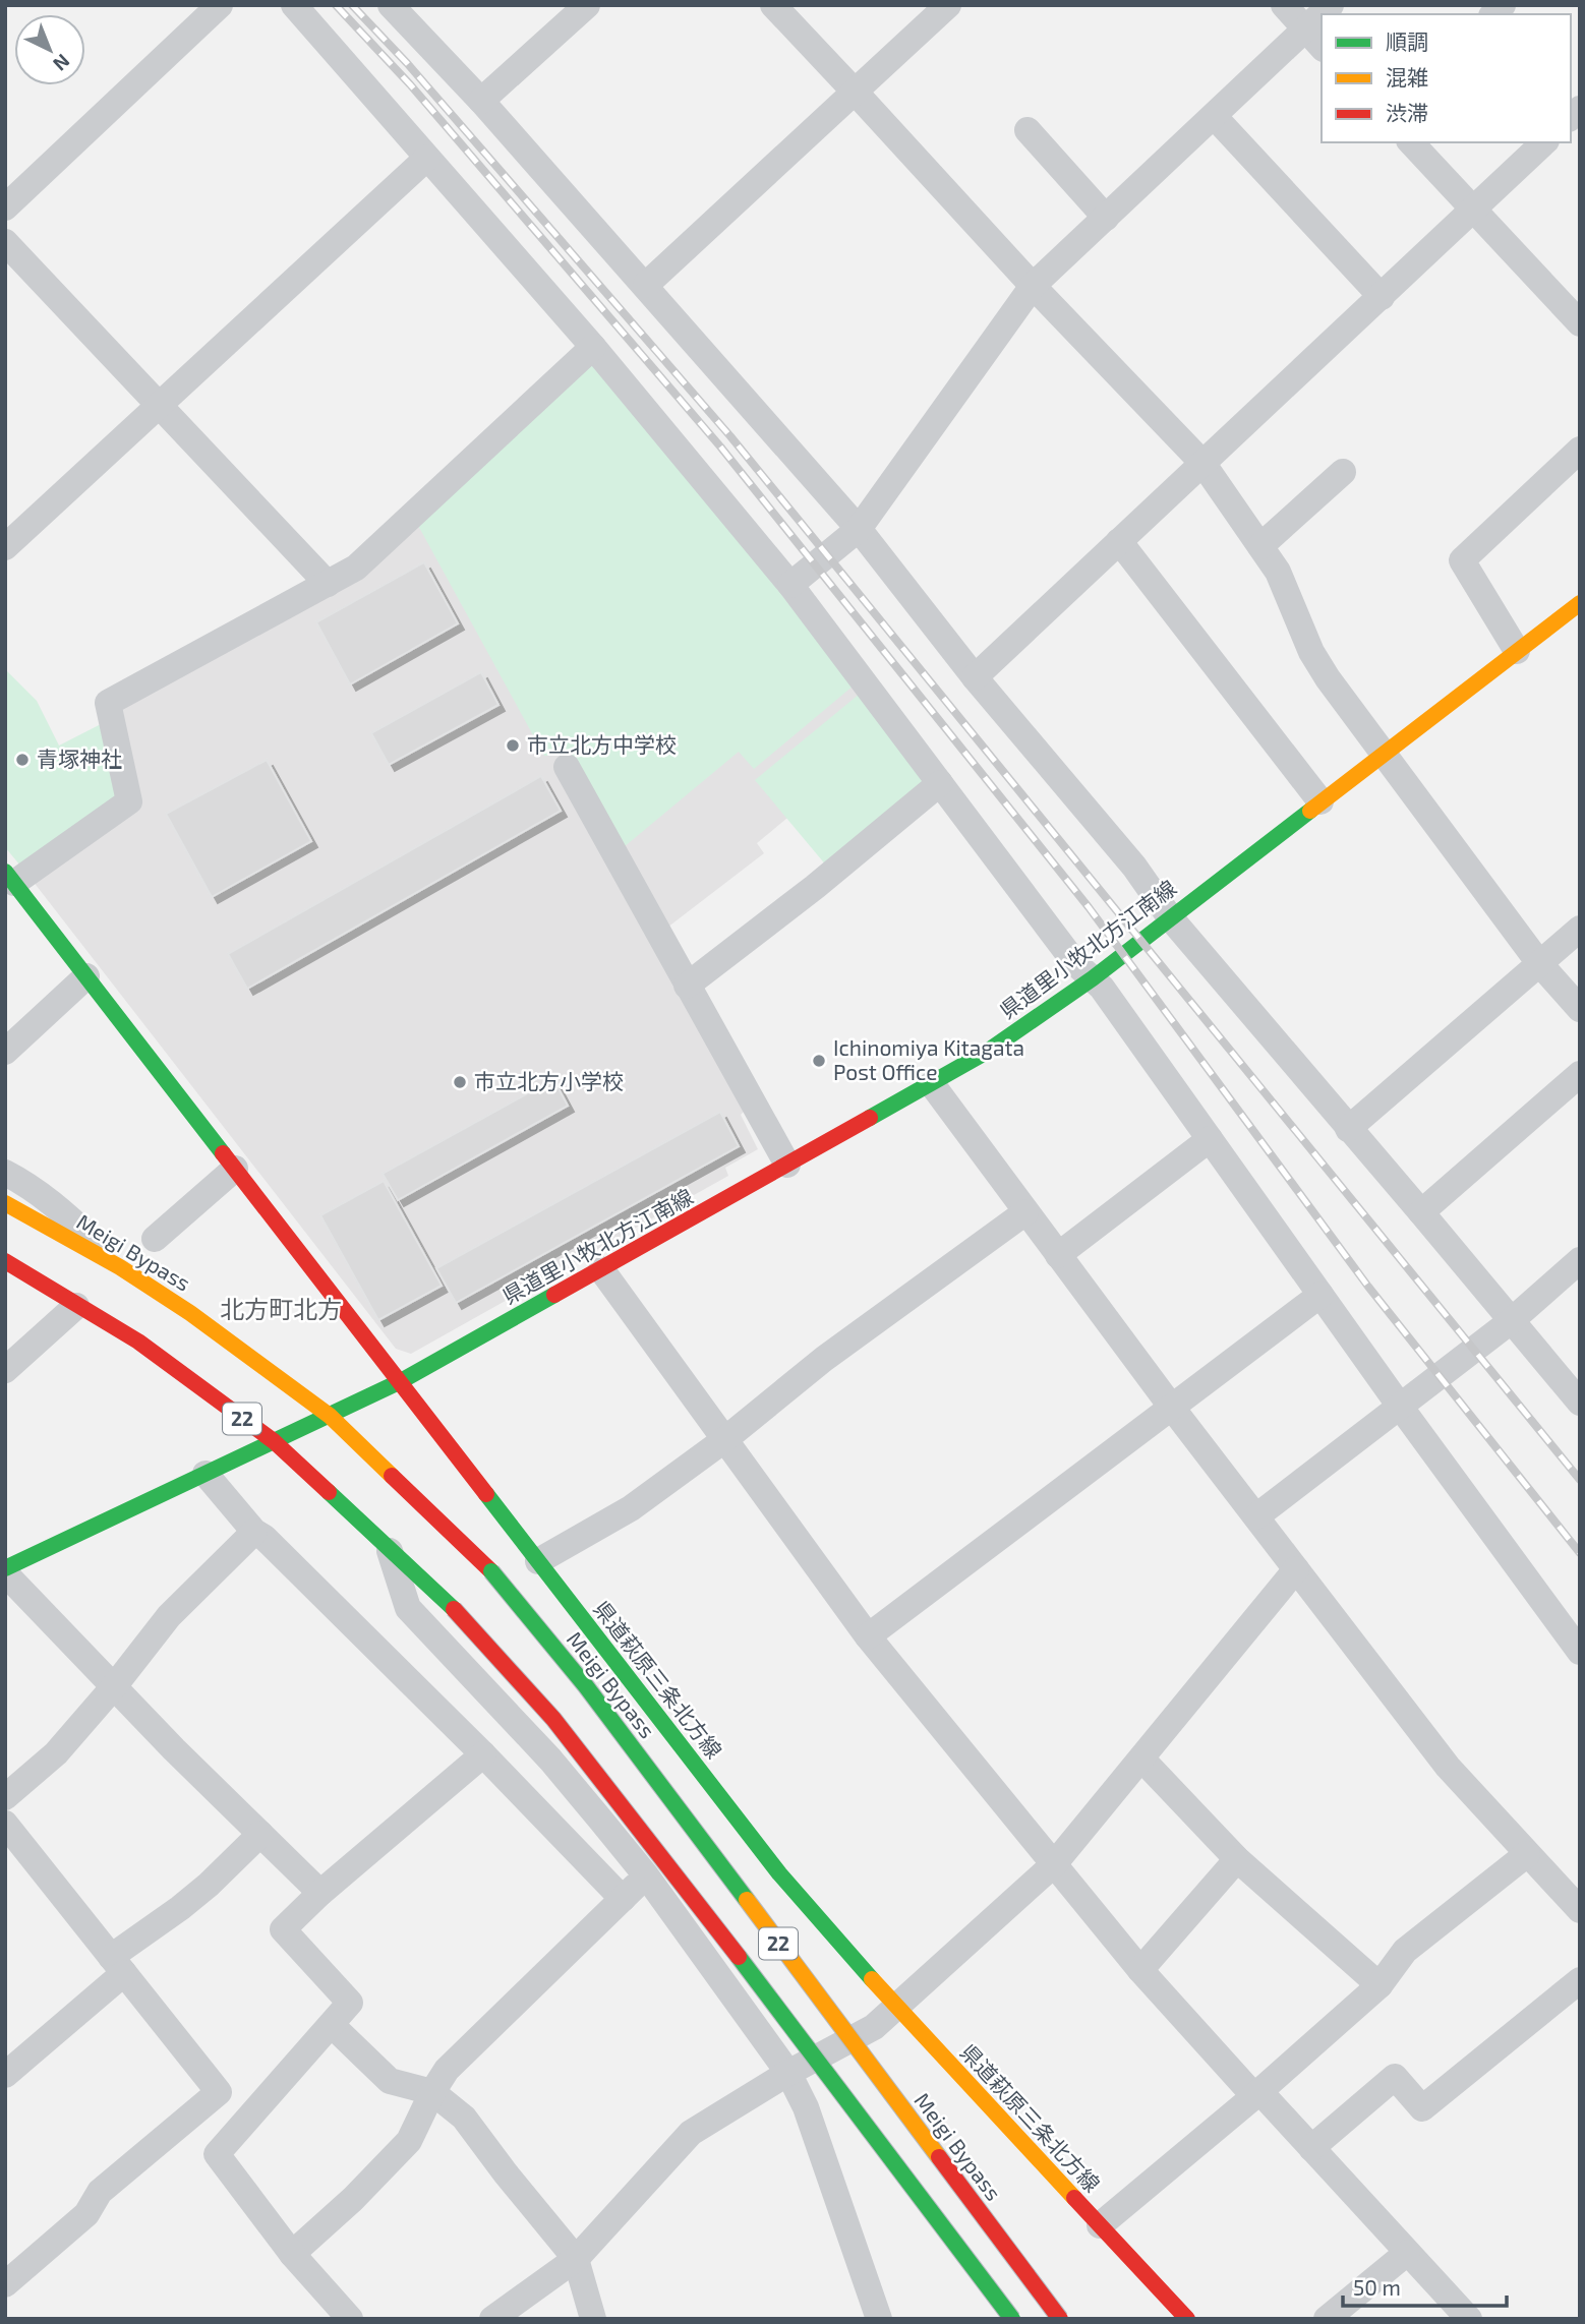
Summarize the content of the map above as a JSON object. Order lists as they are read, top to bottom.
{
  "streets": {
    "main road": [
      "県道里小牧北方江南線",
      "Meigi Bypass",
      "22",
      "県道萩原三条北方線"
    ]
  },
  "crossings": [
    ["県道里小牧北方江南線", "県道萩原三条北方線"]
  ],
  "districts": ["北方町北方"],
  "places": [
    "市立北方中学校",
    "青塚神社",
    "Ichinomiya Kitagata Post Office",
    "市立北方小学校"
  ],
  "legend": ["順調", "混雑", "渋滞"],
  "scale_bar": "50 m",
  "north": "bottom right"
}
